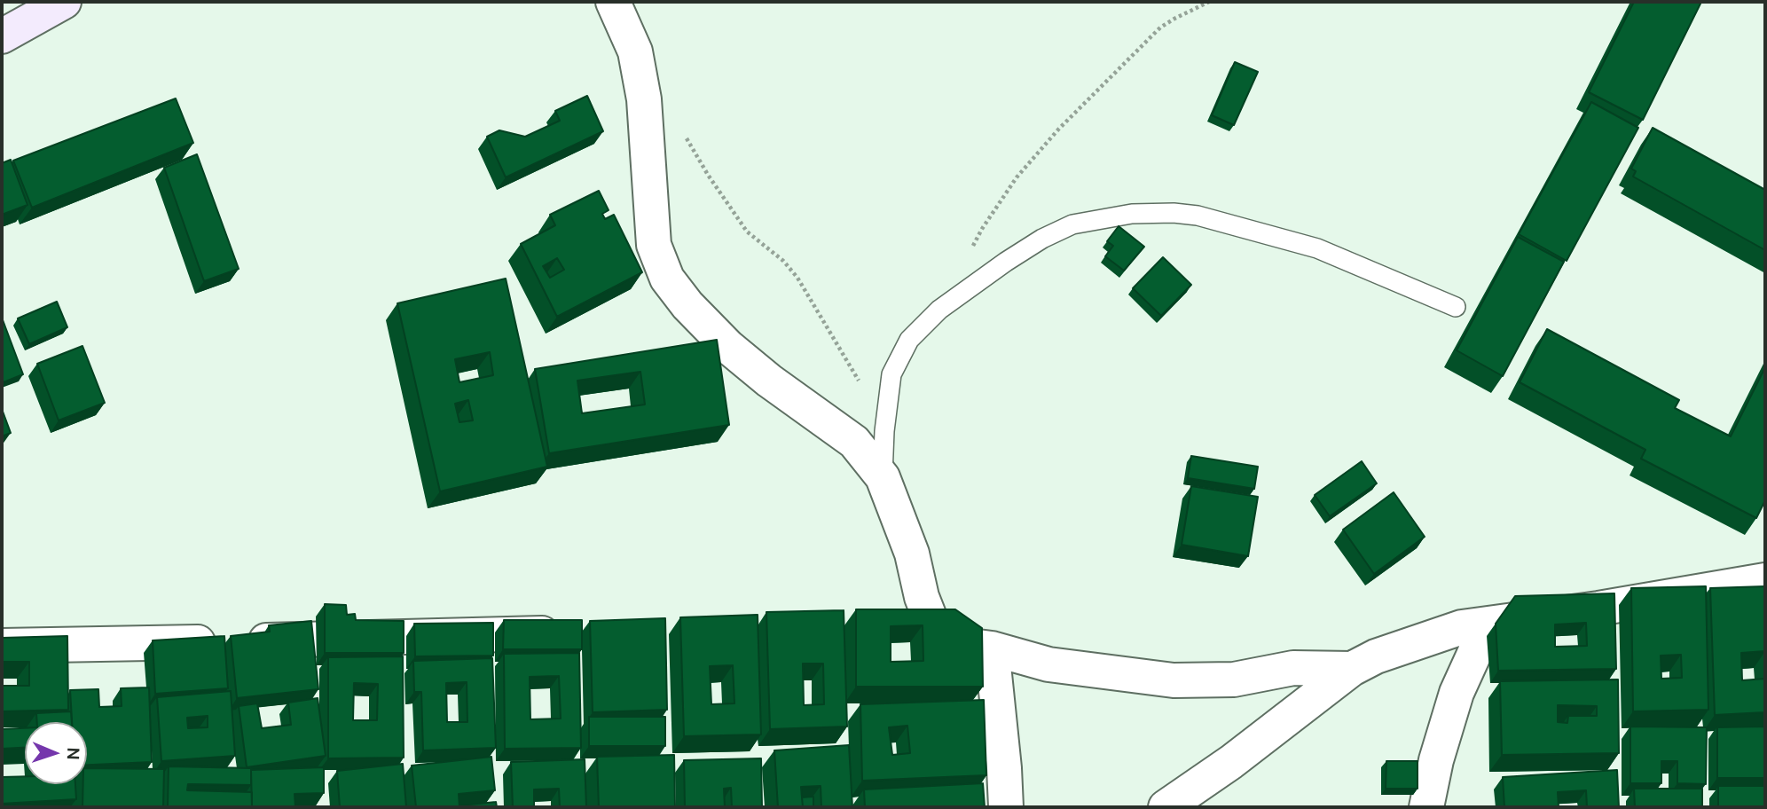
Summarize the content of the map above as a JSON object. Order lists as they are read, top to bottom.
{
  "north": "right"
}
